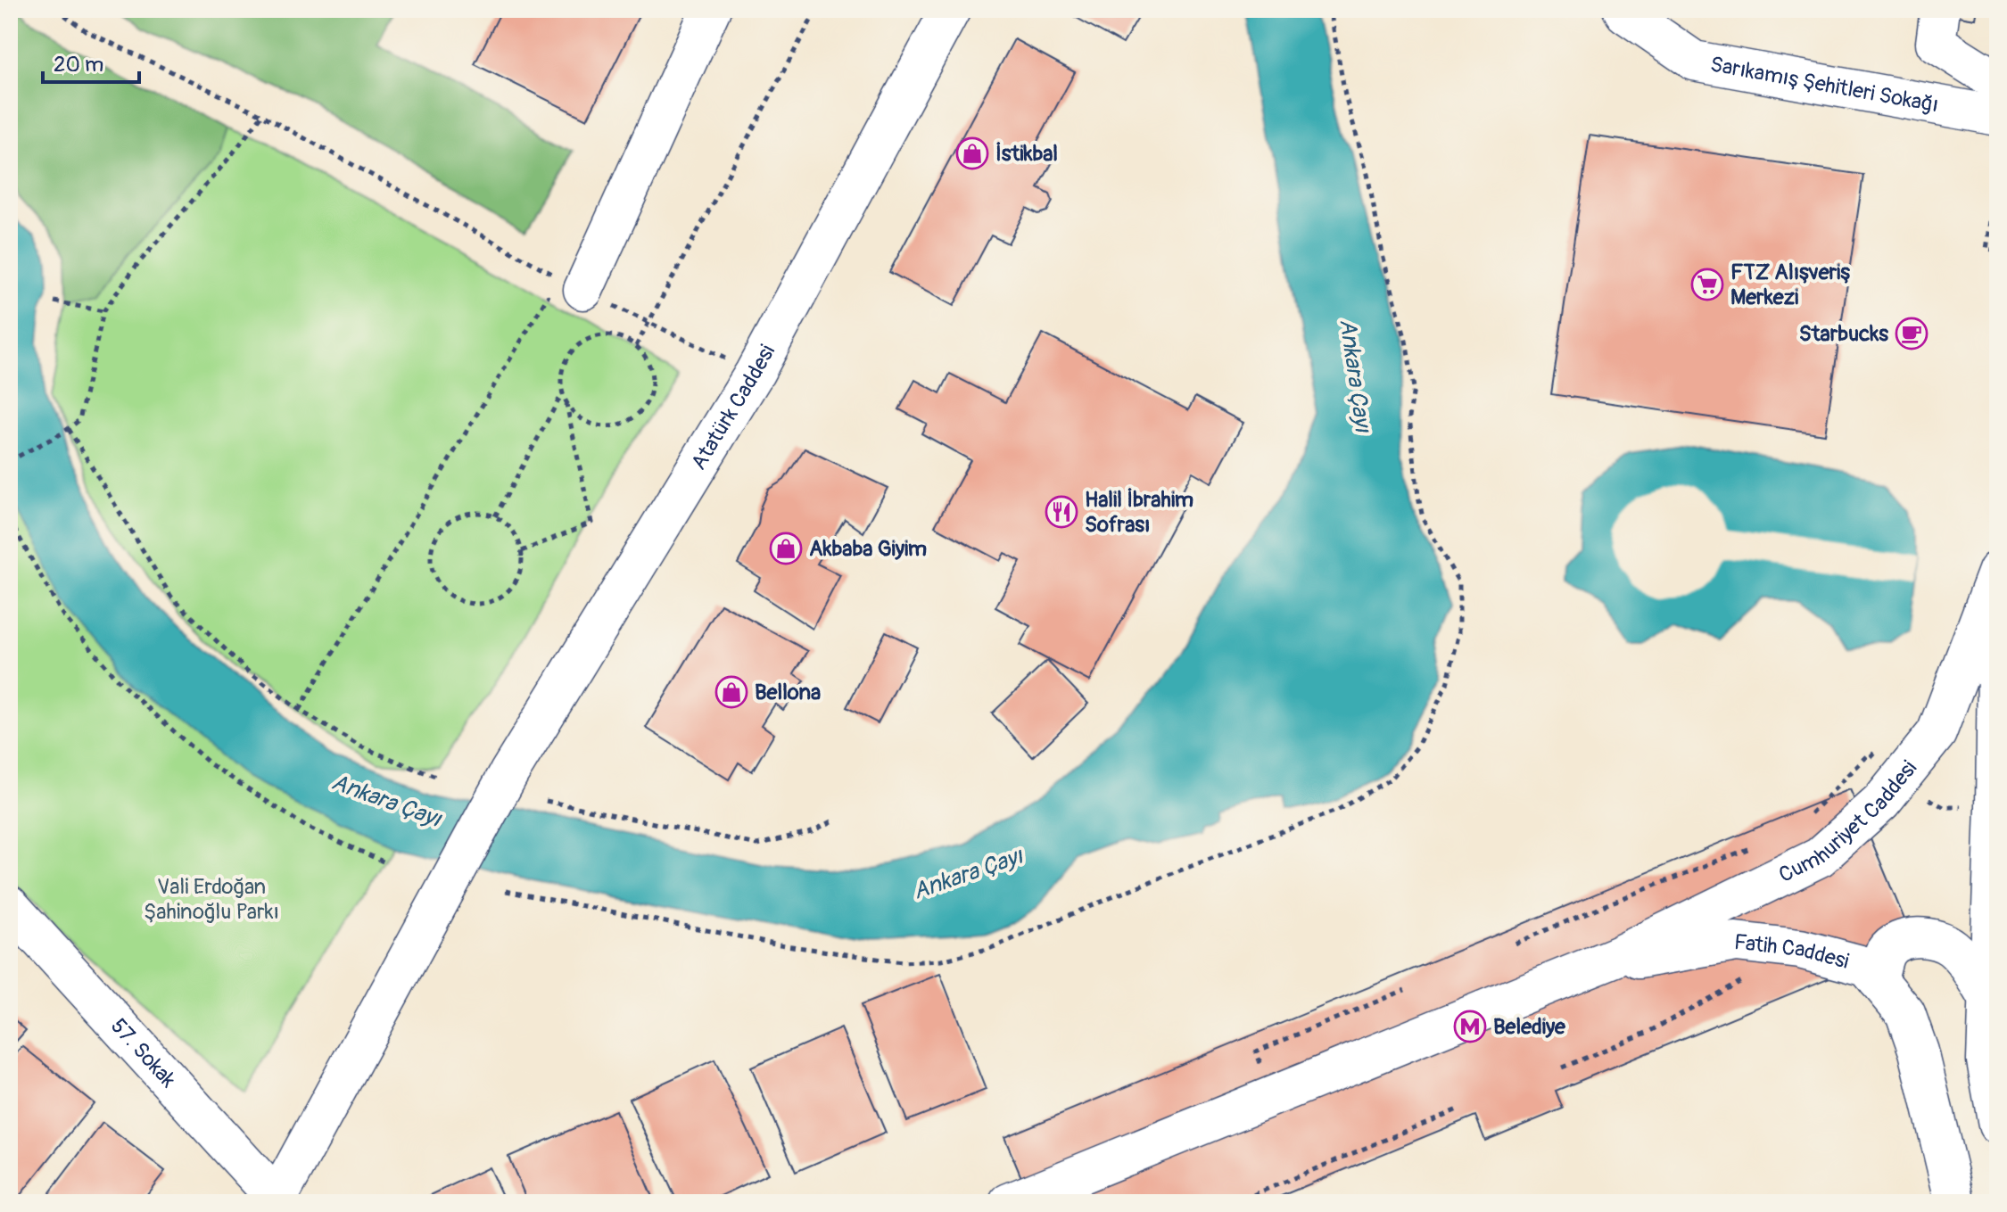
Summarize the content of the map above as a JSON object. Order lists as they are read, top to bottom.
{
  "streets": {
    "main road": [
      "Sarıkamış Şehitleri Sokağı",
      "Atatürk Caddesi",
      "Cumhuriyet Caddesi",
      "Fatih Caddesi",
      "57. Sokak"
    ]
  },
  "crossings": [
    ["Atatürk Caddesi", "57. Sokak"],
    ["Cumhuriyet Caddesi", "Fatih Caddesi"]
  ],
  "water": ["Ankara Çayı"],
  "parks": ["Vali Erdoğan Şahinoğlu Parkı"],
  "places": {
    "shop": ["İstikbal", "Akbaba Giyim", "Bellona"],
    "supermarket": ["FTZ Alışveriş Merkezi"],
    "cafe": ["Starbucks"],
    "restaurant": ["Halil İbrahim Sofrası"],
    "metro station": ["Belediye"]
  },
  "scale_bar": "20 m"
}
